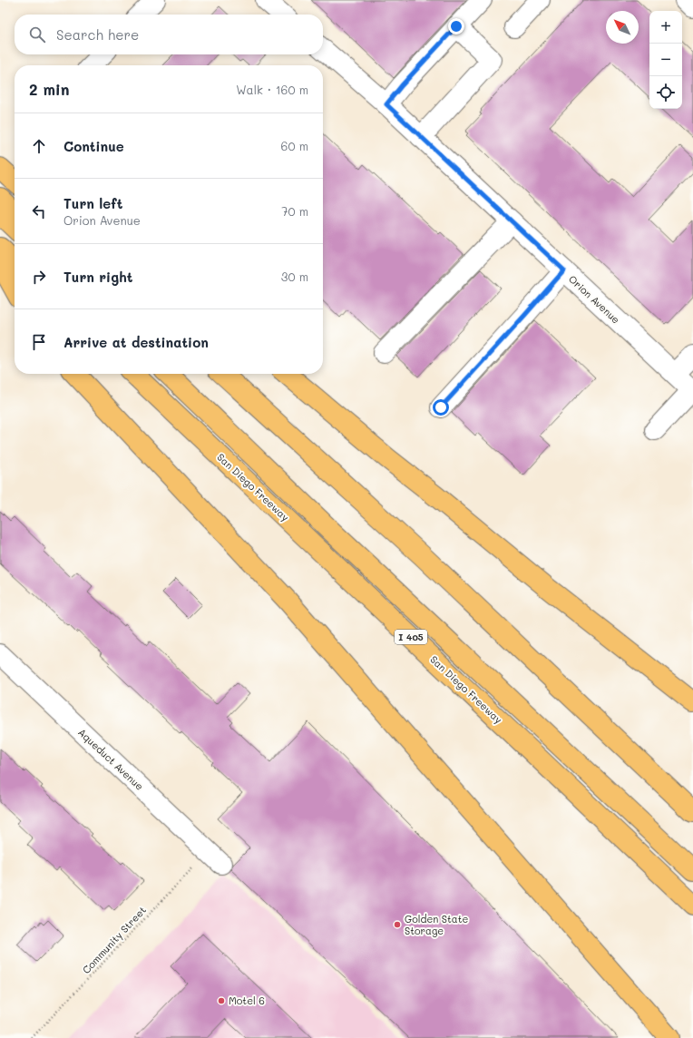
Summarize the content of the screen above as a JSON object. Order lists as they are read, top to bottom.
{
  "streets": {
    "highway": ["San Diego Freeway", "I 405"],
    "street": ["Orion Avenue", "Aqueduct Avenue"],
    "path": ["Community Street"]
  },
  "crossings": [
    ["Aqueduct Avenue", "Community Street"]
  ],
  "places": ["Golden State Storage", "Motel 6"],
  "north": "top left",
  "page": {
    "map_buttons": ["+", "−"],
    "search": "Search here",
    "heading": ["2 min", "Walk · 160 m"],
    "list": [
      ["Continue", "60 m"],
      ["Turn left", "Orion Avenue", "70 m"],
      ["Turn right", "30 m"],
      "Arrive at destination"
    ]
  }
}
